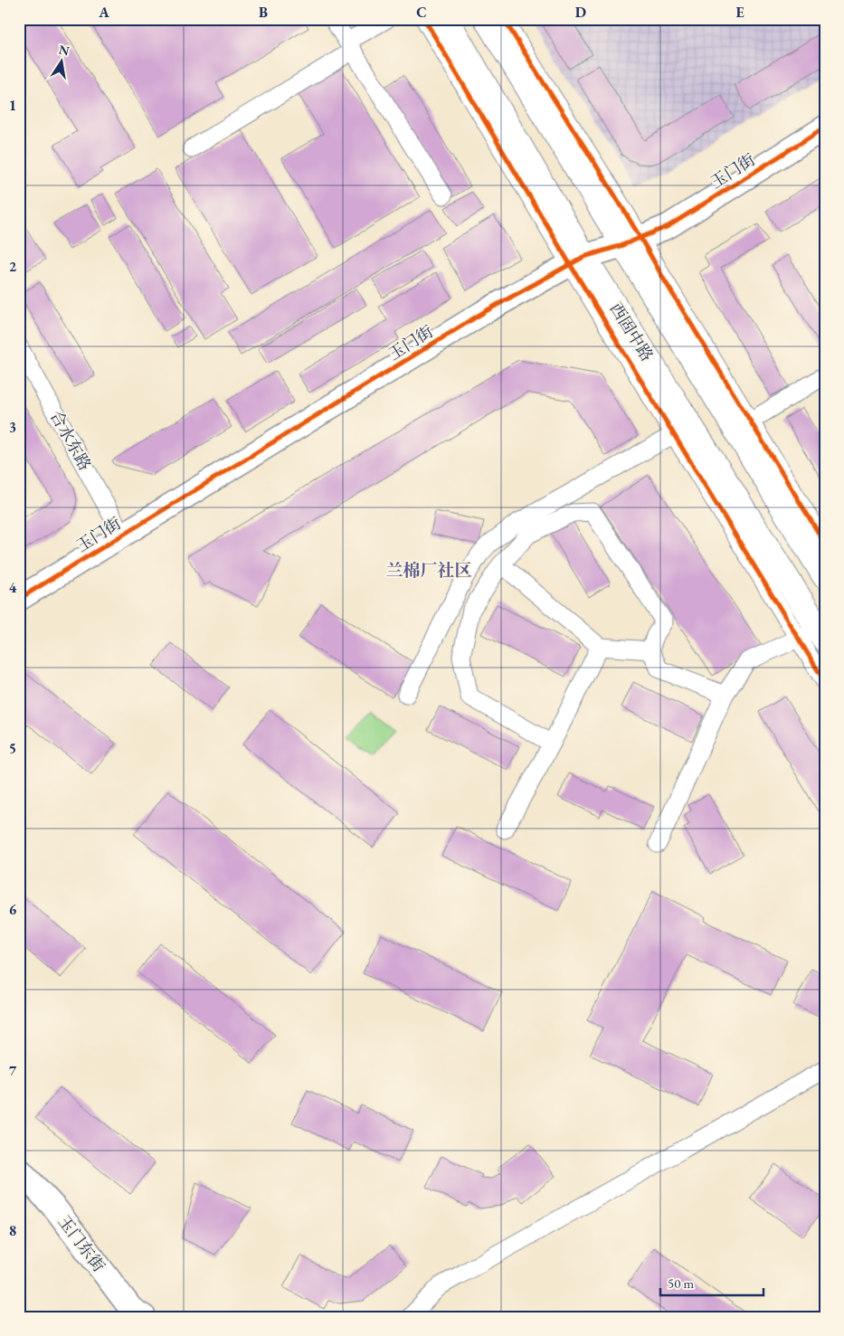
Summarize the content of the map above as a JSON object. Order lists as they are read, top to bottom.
{
  "streets": {
    "main road": ["西固中路"],
    "street": ["玉门街", "合水东路", "玉门东街"]
  },
  "crossings": [
    ["玉门街", "西固中路"],
    ["玉门街", "合水东路"]
  ],
  "districts": ["兰棉厂社区"],
  "scale_bar": "50 m",
  "north": "top",
  "grid": {
    "columns": [
      "A",
      "B",
      "C",
      "D",
      "E"
    ],
    "rows": [
      "1",
      "2",
      "3",
      "4",
      "5",
      "6",
      "7",
      "8"
    ]
  }
}
